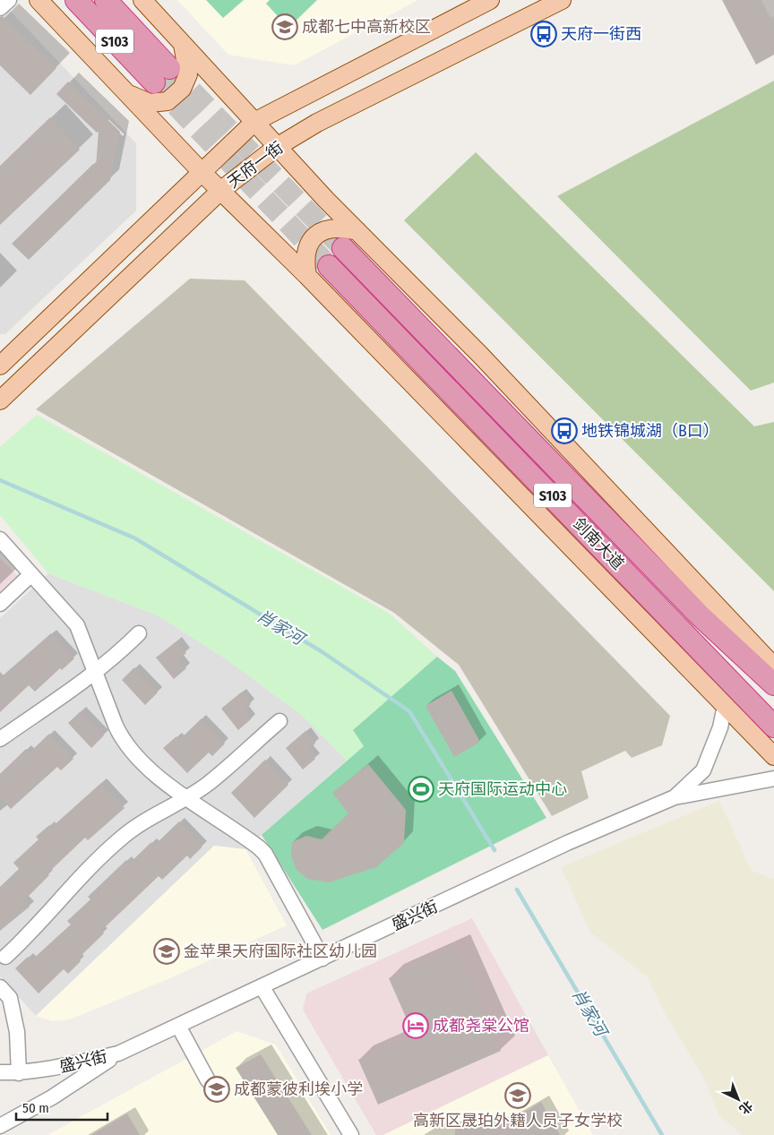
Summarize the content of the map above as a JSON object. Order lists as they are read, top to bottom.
{
  "streets": {
    "highway": ["S103", "剑南大道"],
    "main road": ["天府一街"],
    "street": ["盛兴街"]
  },
  "water": ["肖家河"],
  "places": {
    "school or university": [
      "成都七中高新校区",
      "金苹果天府国际社区幼儿园",
      "成都蒙彼利埃小学",
      "高新区晟珀外籍人员子女学校"
    ],
    "bus stop": ["天府一街西", "地铁锦城湖（B口）"],
    "sports": ["天府国际运动中心"],
    "hotel": ["成都尧棠公馆"]
  },
  "scale_bar": "50 m",
  "north": "bottom right"
}
